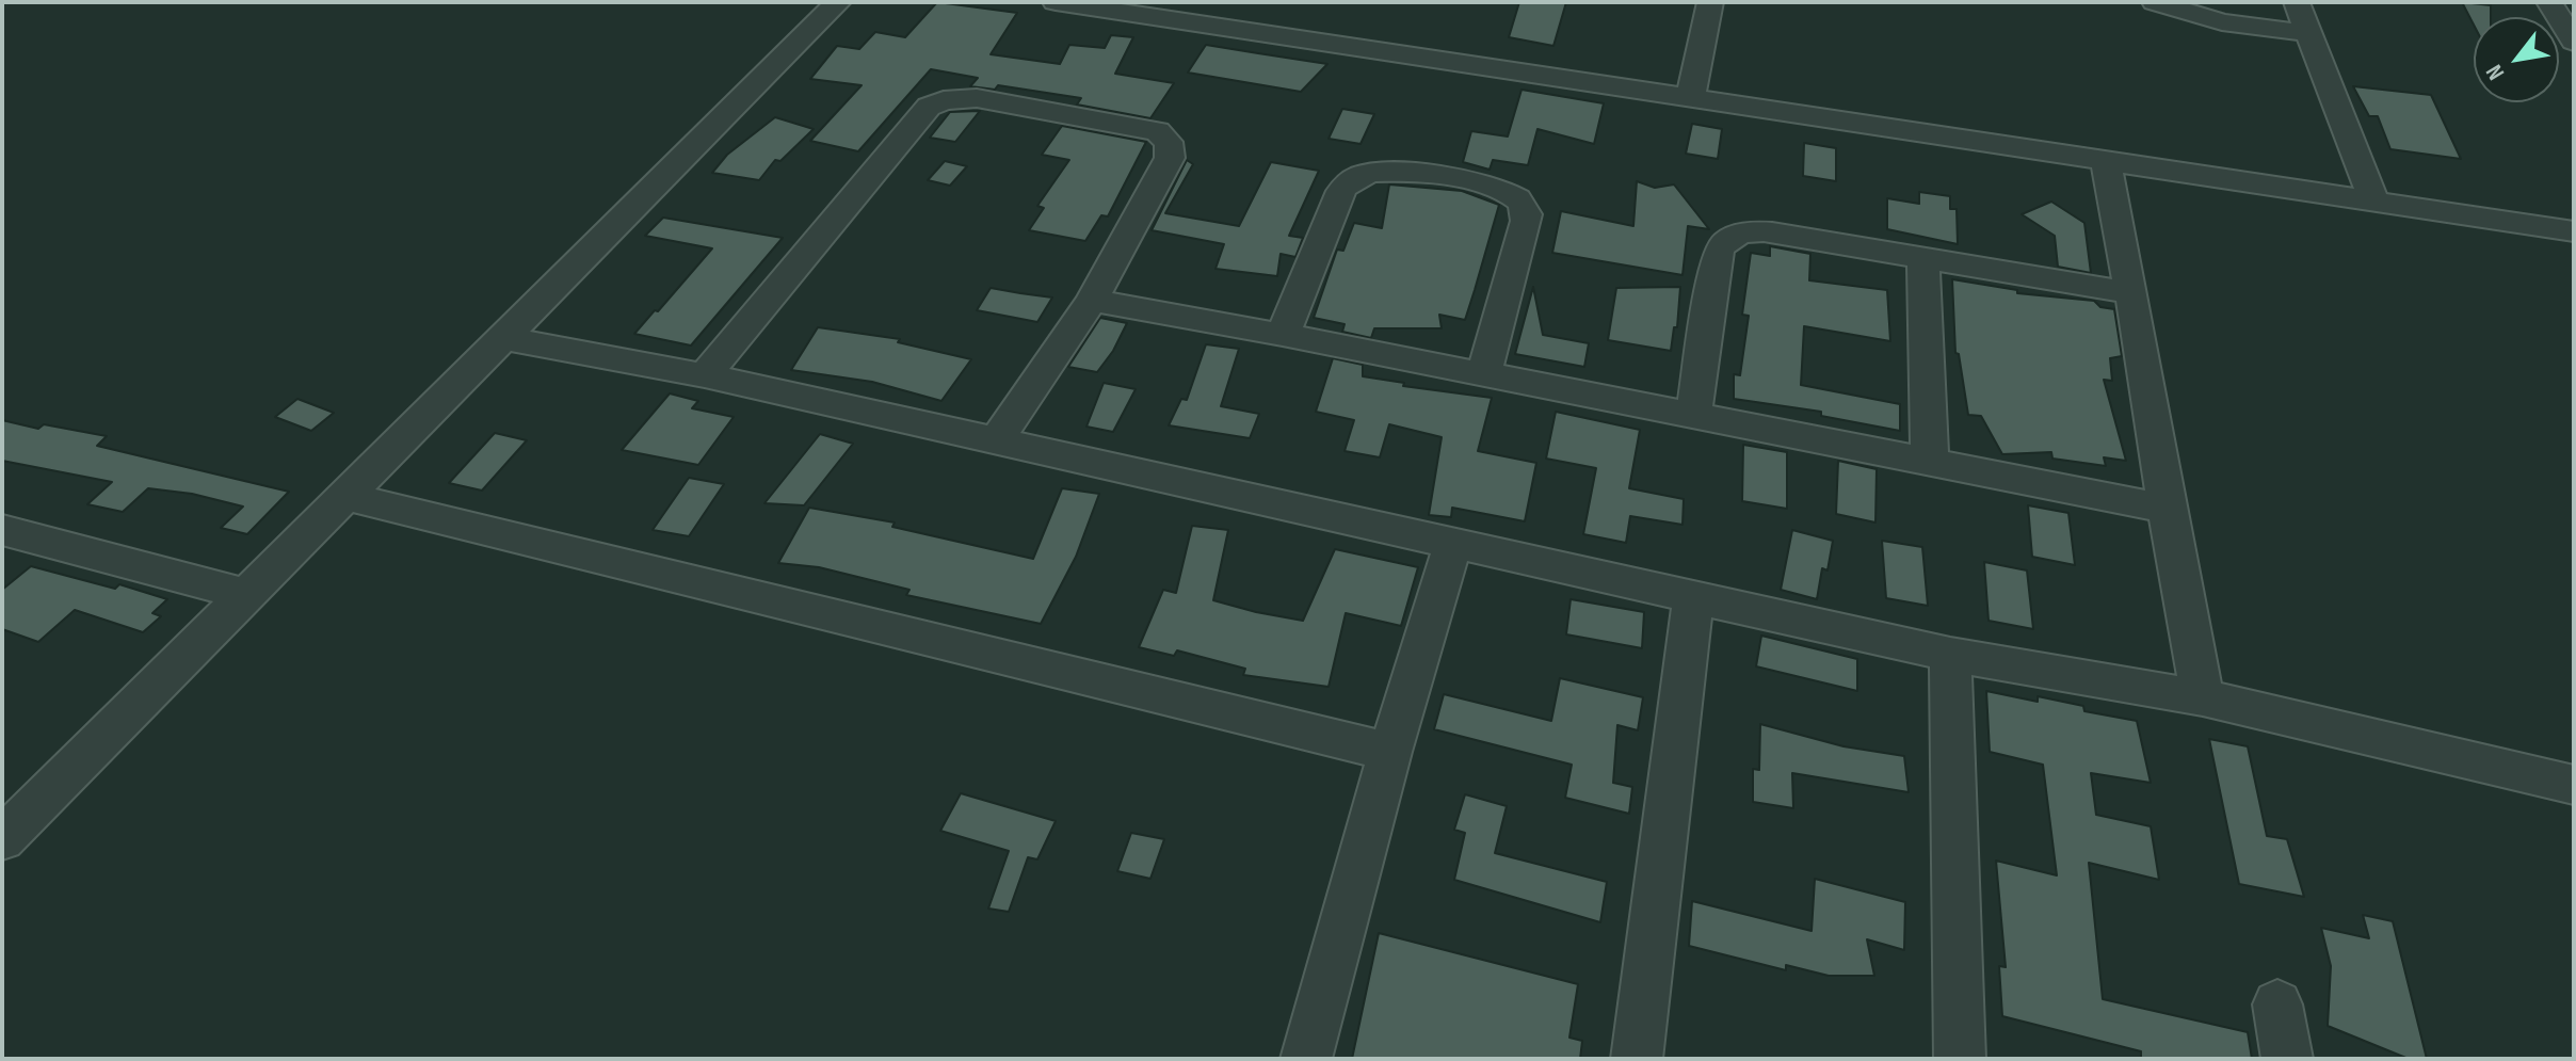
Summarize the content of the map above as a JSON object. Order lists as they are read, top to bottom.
{
  "north": "bottom left"
}
